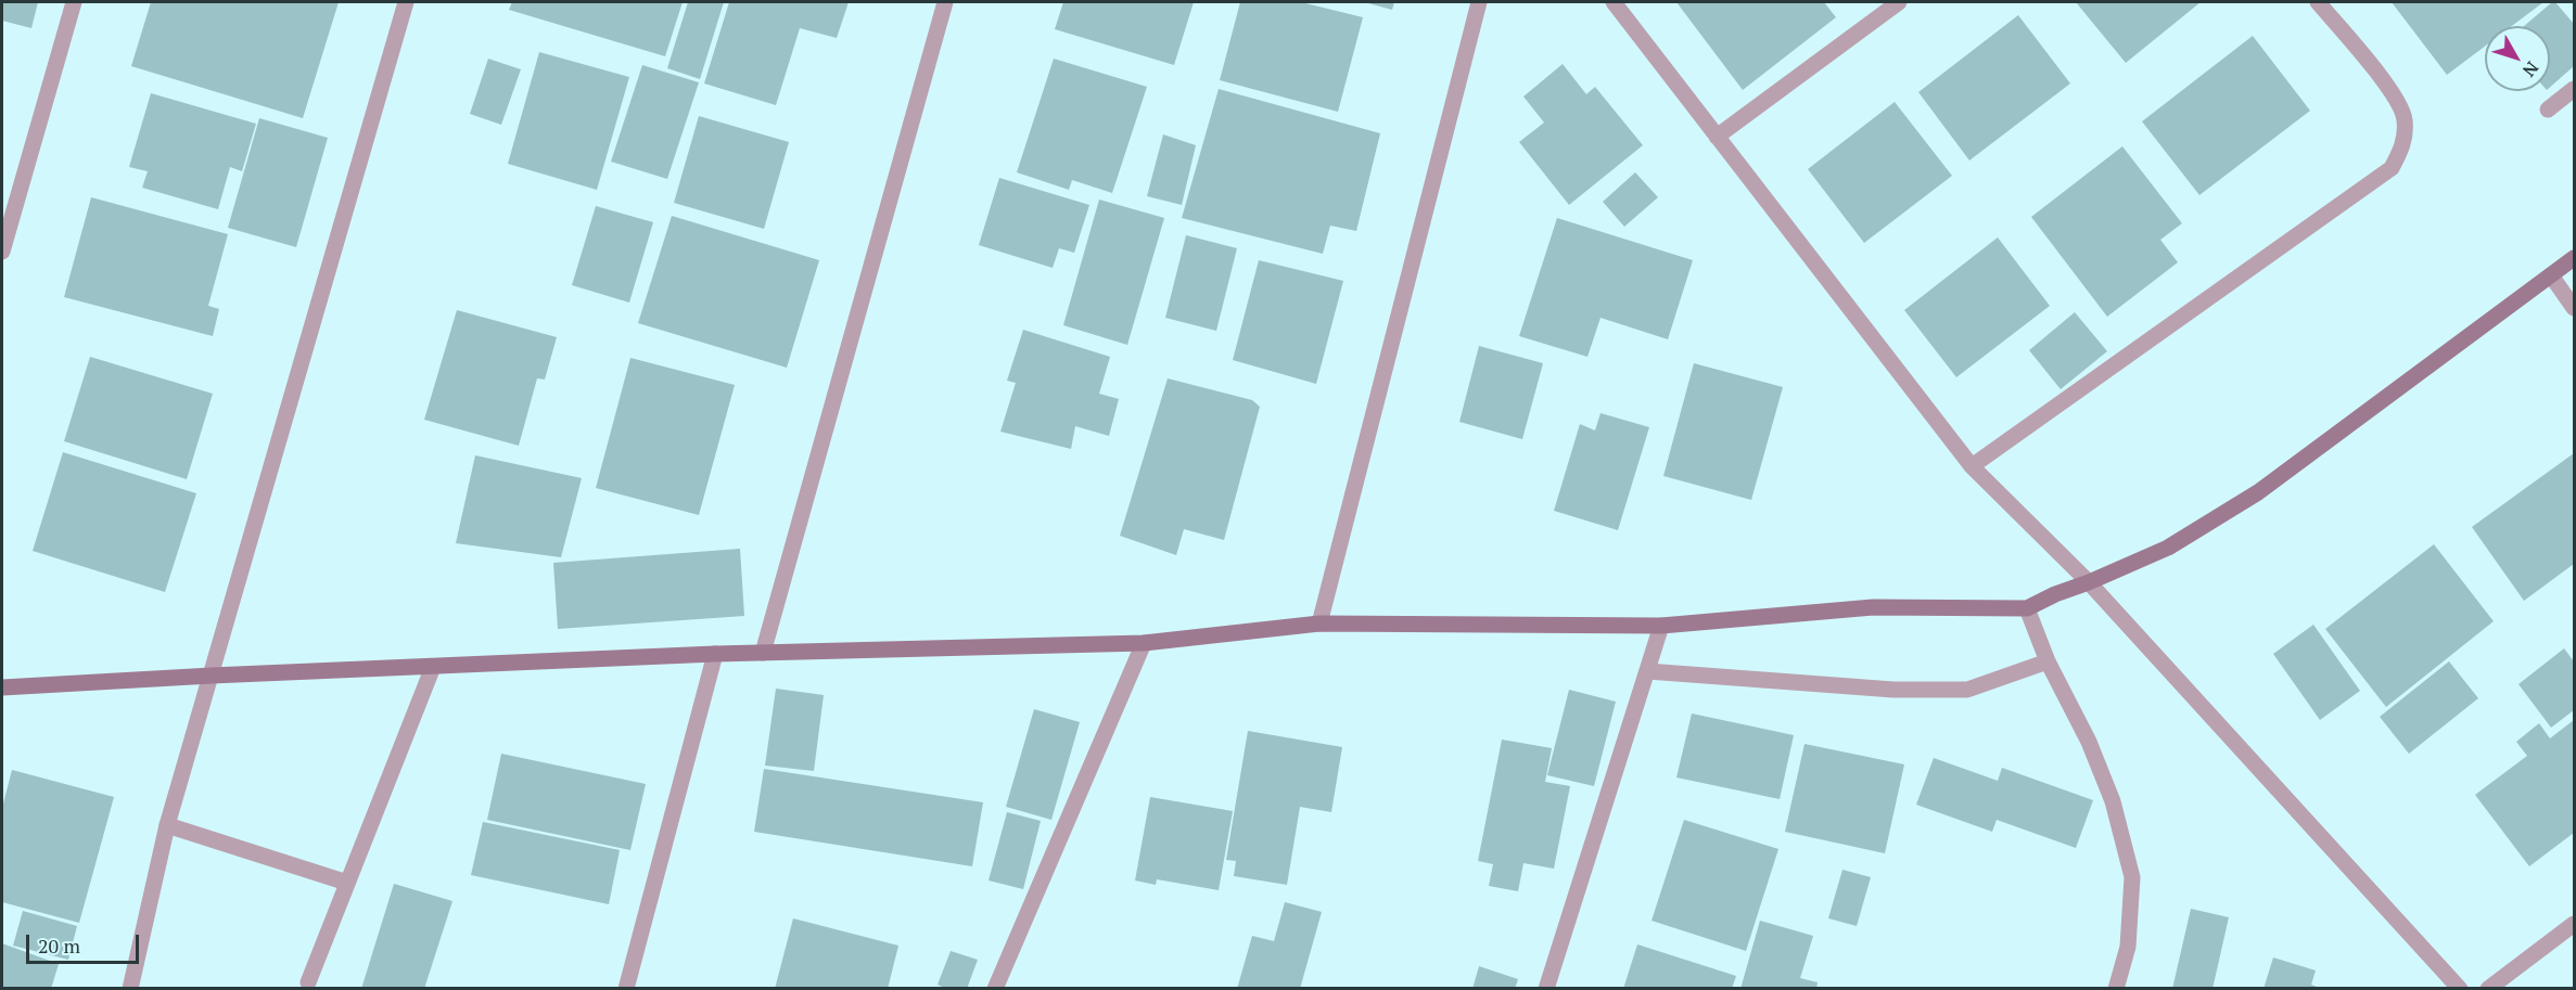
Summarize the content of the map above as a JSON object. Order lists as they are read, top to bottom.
{
  "scale_bar": "20 m",
  "north": "bottom right"
}
